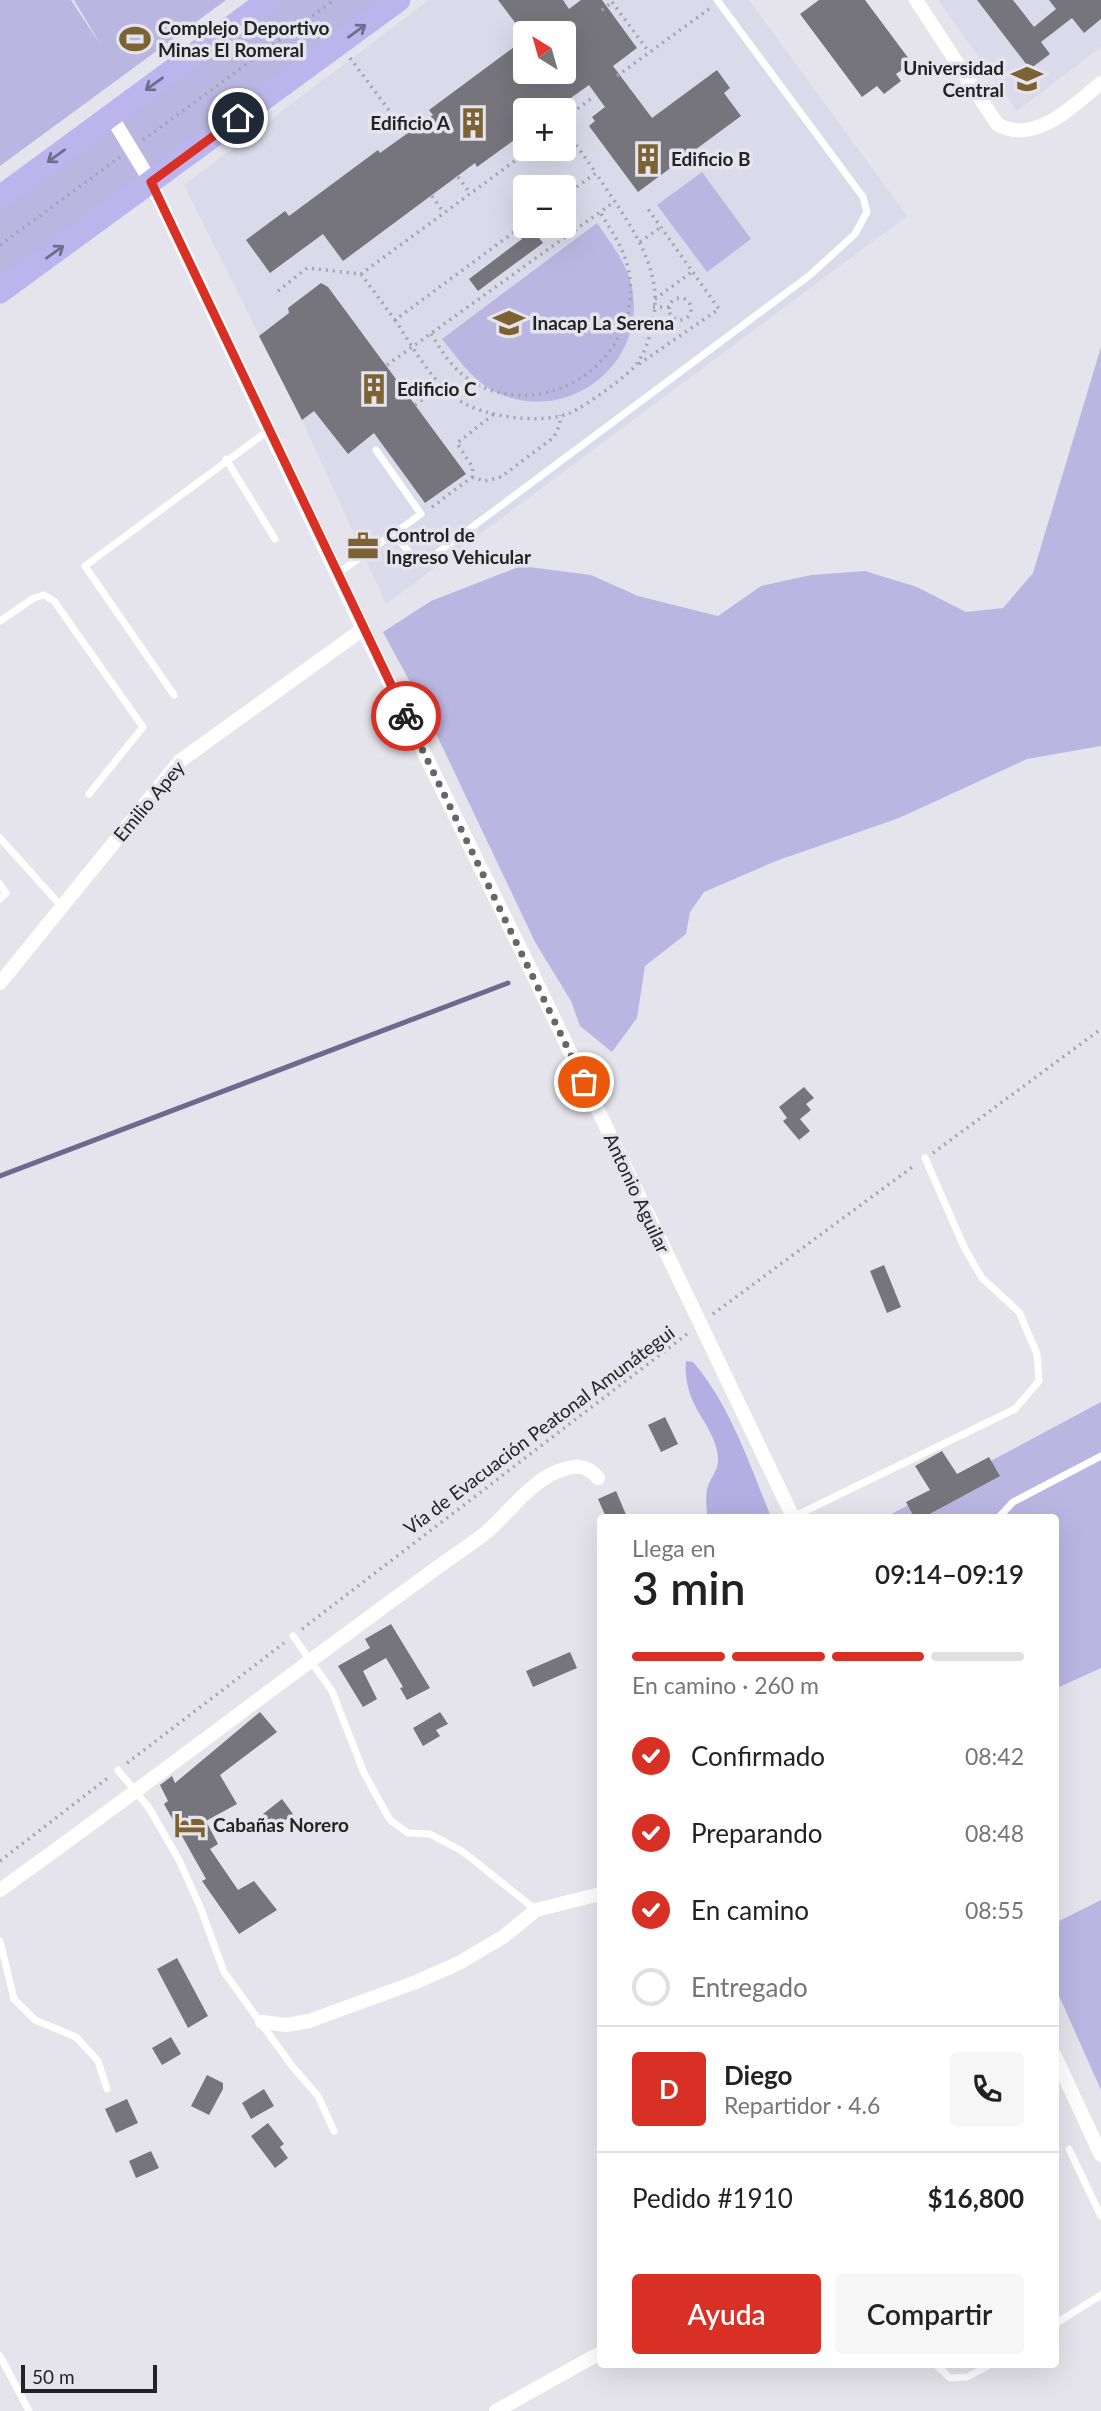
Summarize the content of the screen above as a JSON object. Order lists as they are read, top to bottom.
{
  "streets": {
    "street": ["Emilio Apey", "Antonio Aguilar"],
    "path": ["Vía de Evacuación Peatonal Amunátegui"]
  },
  "crossings": [
    ["Emilio Apey", "Antonio Aguilar"],
    ["Antonio Aguilar", "Vía de Evacuación Peatonal Amunátegui"]
  ],
  "places": {
    "sports": ["Complejo Deportivo Minas El Romeral"],
    "school or university": ["Universidad Central", "Inacap La Serena"],
    "building": ["Edificio A", "Edificio B", "Edificio C"],
    "office": ["Control de Ingreso Vehicular"],
    "hotel": ["Cabañas Norero"]
  },
  "scale_bar": "50 m",
  "north": "top left",
  "page": {
    "map_buttons": ["+", "−"],
    "heading": ["3 min", "Llega en", "09:14–09:19"],
    "panel": [
      "Diego",
      "Repartidor · 4.6",
      "Pedido #1910",
      "$16,800"
    ],
    "bar": "En camino · 260 m",
    "list": [
      ["Confirmado", "08:42"],
      ["Preparando", "08:48"],
      ["En camino", "08:55"],
      "Entregado"
    ],
    "round": "D",
    "buttons": ["Ayuda", "Compartir"],
    "scale": "50 m"
  }
}
